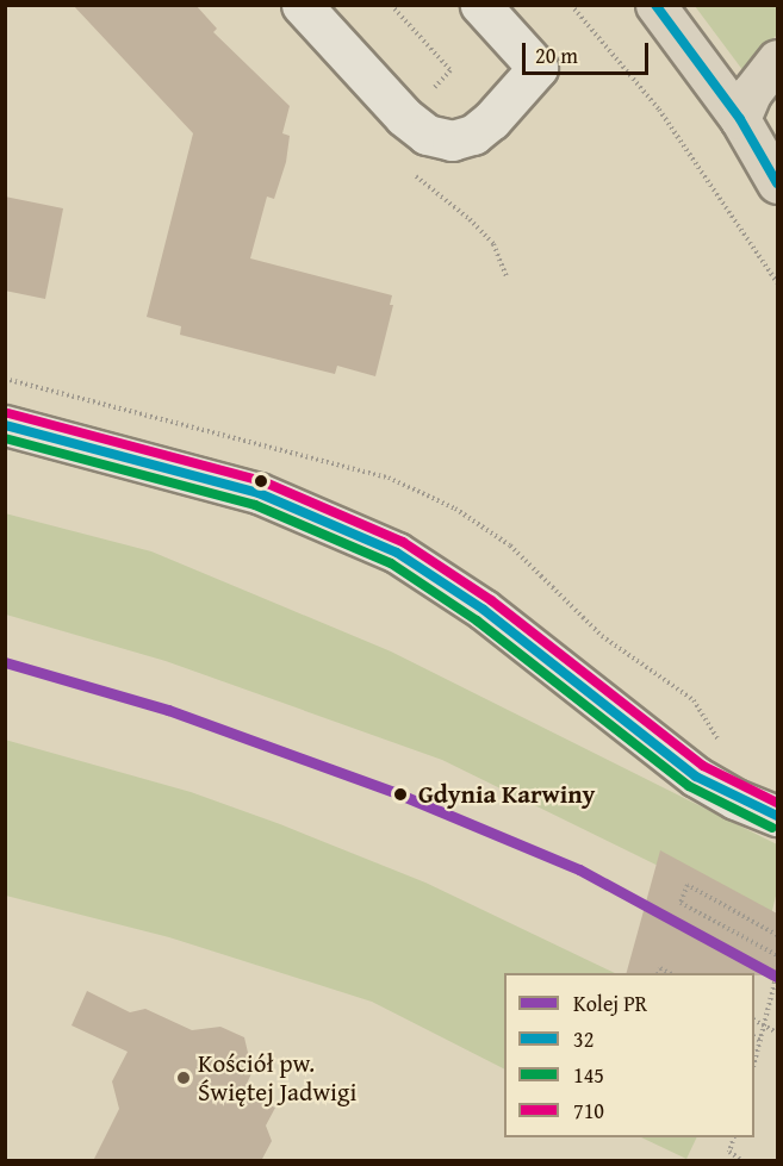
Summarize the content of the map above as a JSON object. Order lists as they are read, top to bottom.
{
  "places": ["Gdynia Karwiny", "Kościół pw. Świętej Jadwigi"],
  "lines": [
    "transit line 32",
    "transit line 710",
    "transit line 145",
    "rail line PR"
  ],
  "legend": [
    "Kolej PR",
    "32",
    "145",
    "710"
  ],
  "scale_bar": "20 m"
}
